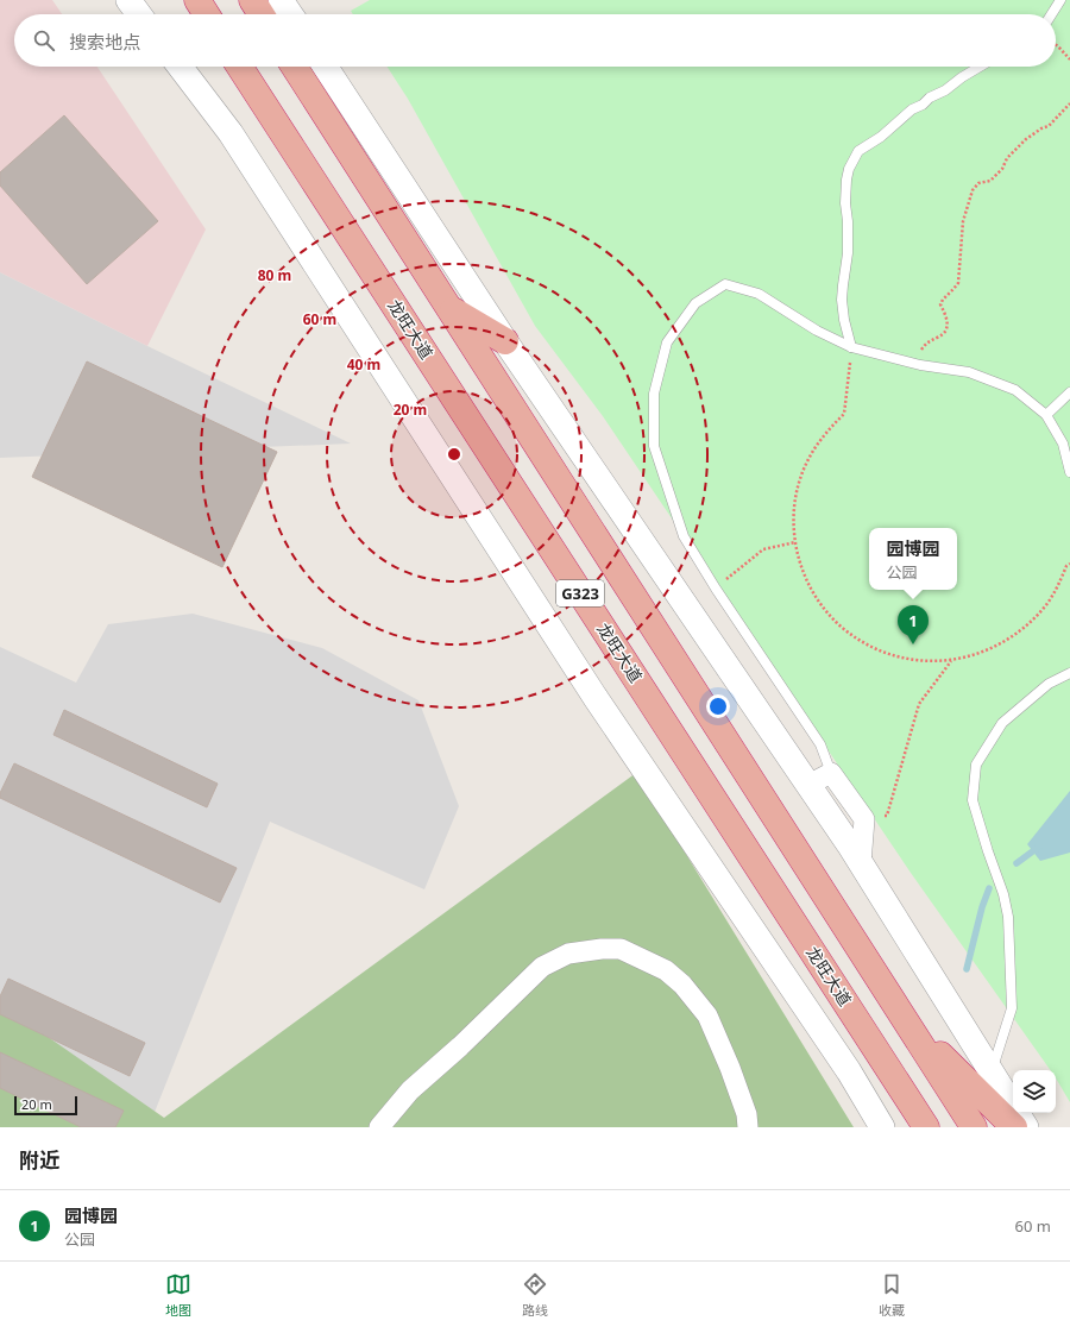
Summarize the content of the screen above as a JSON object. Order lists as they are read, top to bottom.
{
  "streets": {
    "highway": ["龙旺大道", "G323"]
  },
  "scale_bar": "20 m",
  "page": {
    "search": "搜索地点",
    "popup": ["园博园", "公园"],
    "pins": "1",
    "scale": "20 m",
    "heading": "附近",
    "list": [
      {
        "mark": "1",
        "name": "园博园",
        "note": "公园",
        "value": "60 m"
      }
    ],
    "nav": ["地图", "路线", "收藏"]
  },
  "rings": [
    "80 m",
    "60 m",
    "40 m",
    "20 m"
  ]
}
